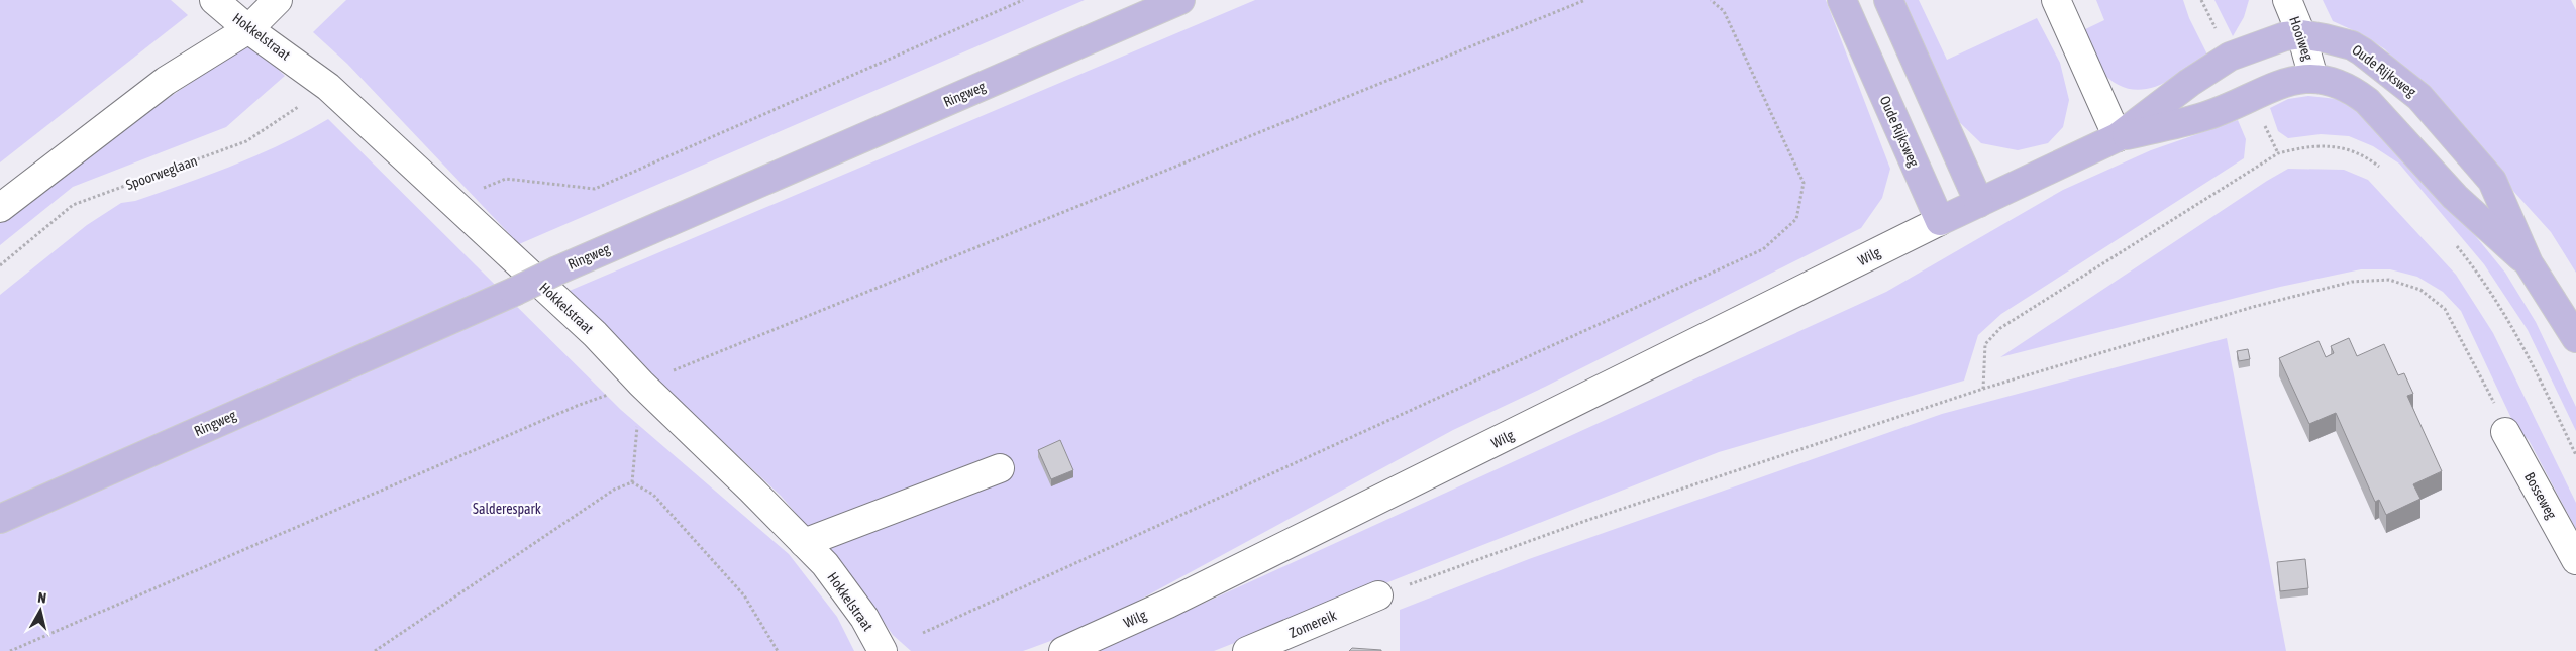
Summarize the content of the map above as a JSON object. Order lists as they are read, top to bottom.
{
  "streets": {
    "main road": ["Oude Rijksweg", "Ringweg"],
    "street": [
      "Hokkelstraat",
      "Hooiweg",
      "Wilg",
      "Bosseweg",
      "Zomereik"
    ],
    "path": ["Spoorweglaan"]
  },
  "crossings": [
    ["Hokkelstraat", "Spoorweglaan"],
    ["Hooiweg", "Oude Rijksweg"],
    ["Oude Rijksweg", "Wilg"]
  ],
  "parks": ["Salderespark"],
  "north": "top"
}
